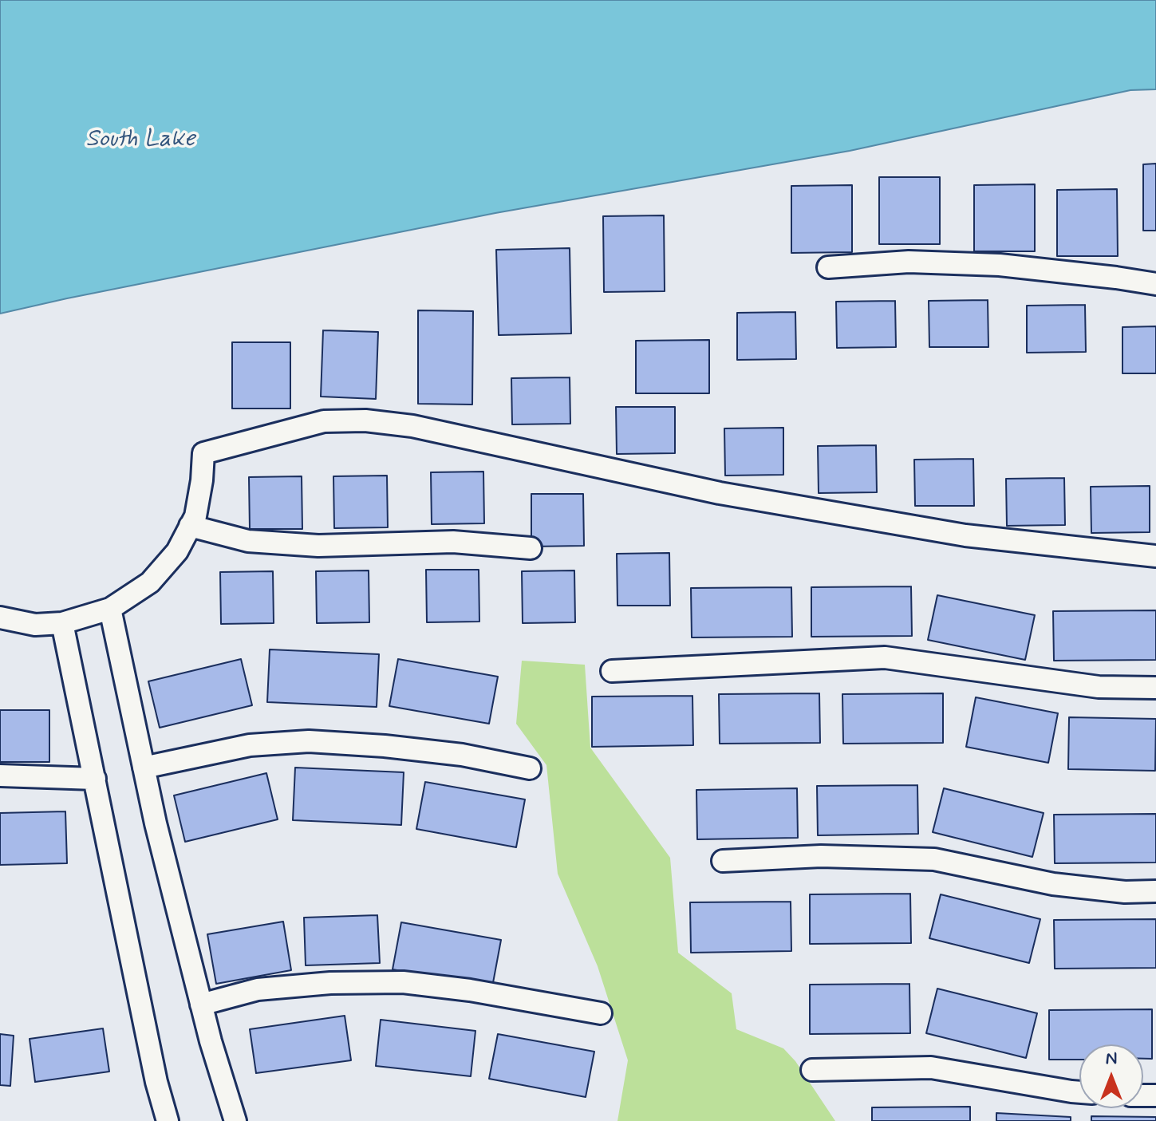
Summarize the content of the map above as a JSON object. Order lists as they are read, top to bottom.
{
  "water": ["South Lake"],
  "north": "top"
}
